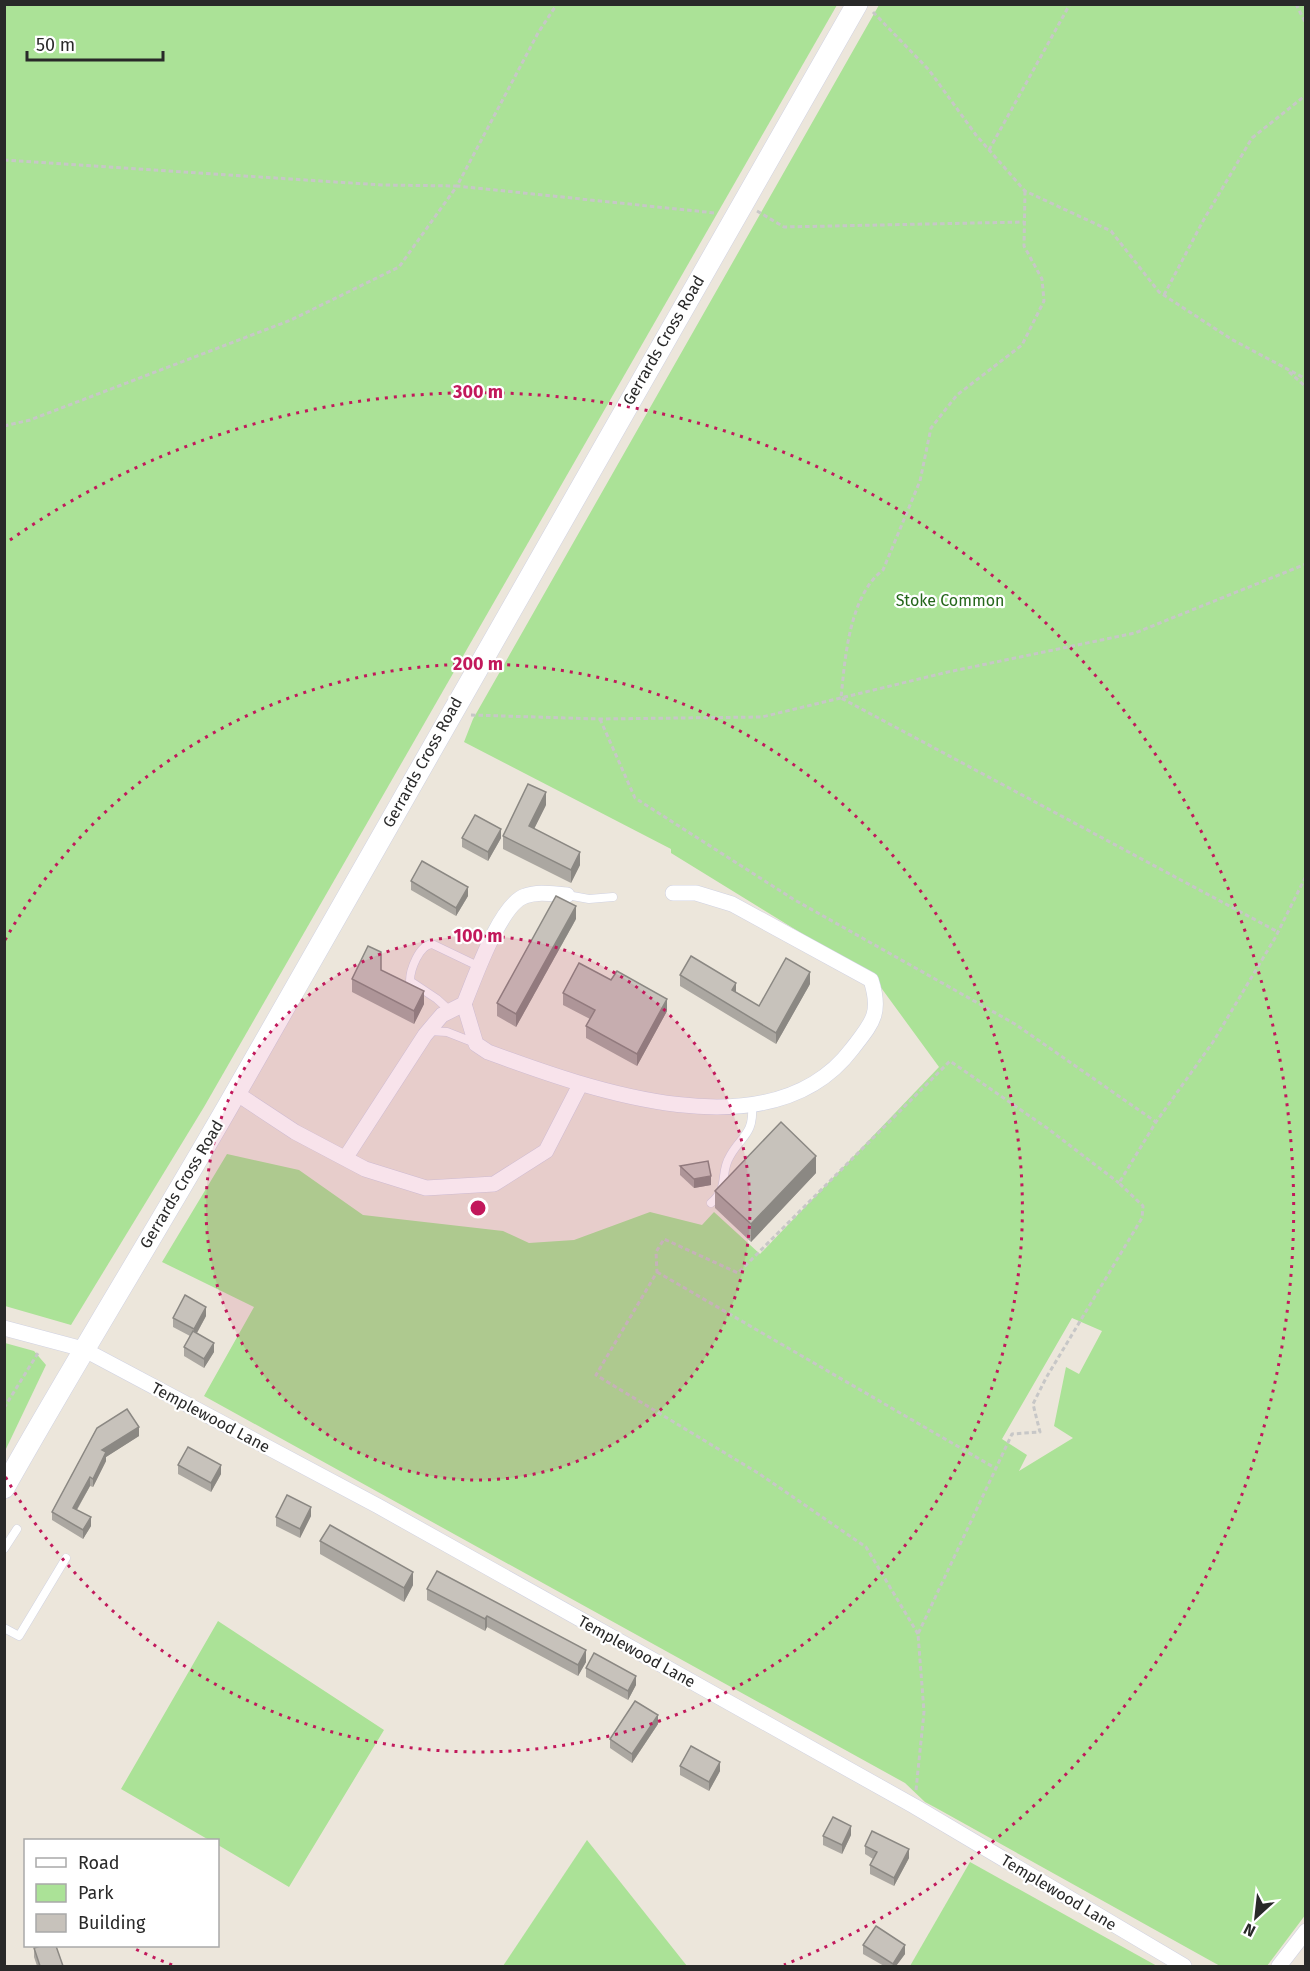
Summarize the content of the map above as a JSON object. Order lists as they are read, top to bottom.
{
  "streets": {
    "main road": ["Gerrards Cross Road"],
    "street": ["Templewood Lane"]
  },
  "crossings": [
    ["Gerrards Cross Road", "Templewood Lane"]
  ],
  "parks": ["Stoke Common"],
  "legend": ["Road", "Park", "Building"],
  "scale_bar": "50 m",
  "north": "bottom left",
  "rings": ["300 m", "200 m", "100 m"]
}
